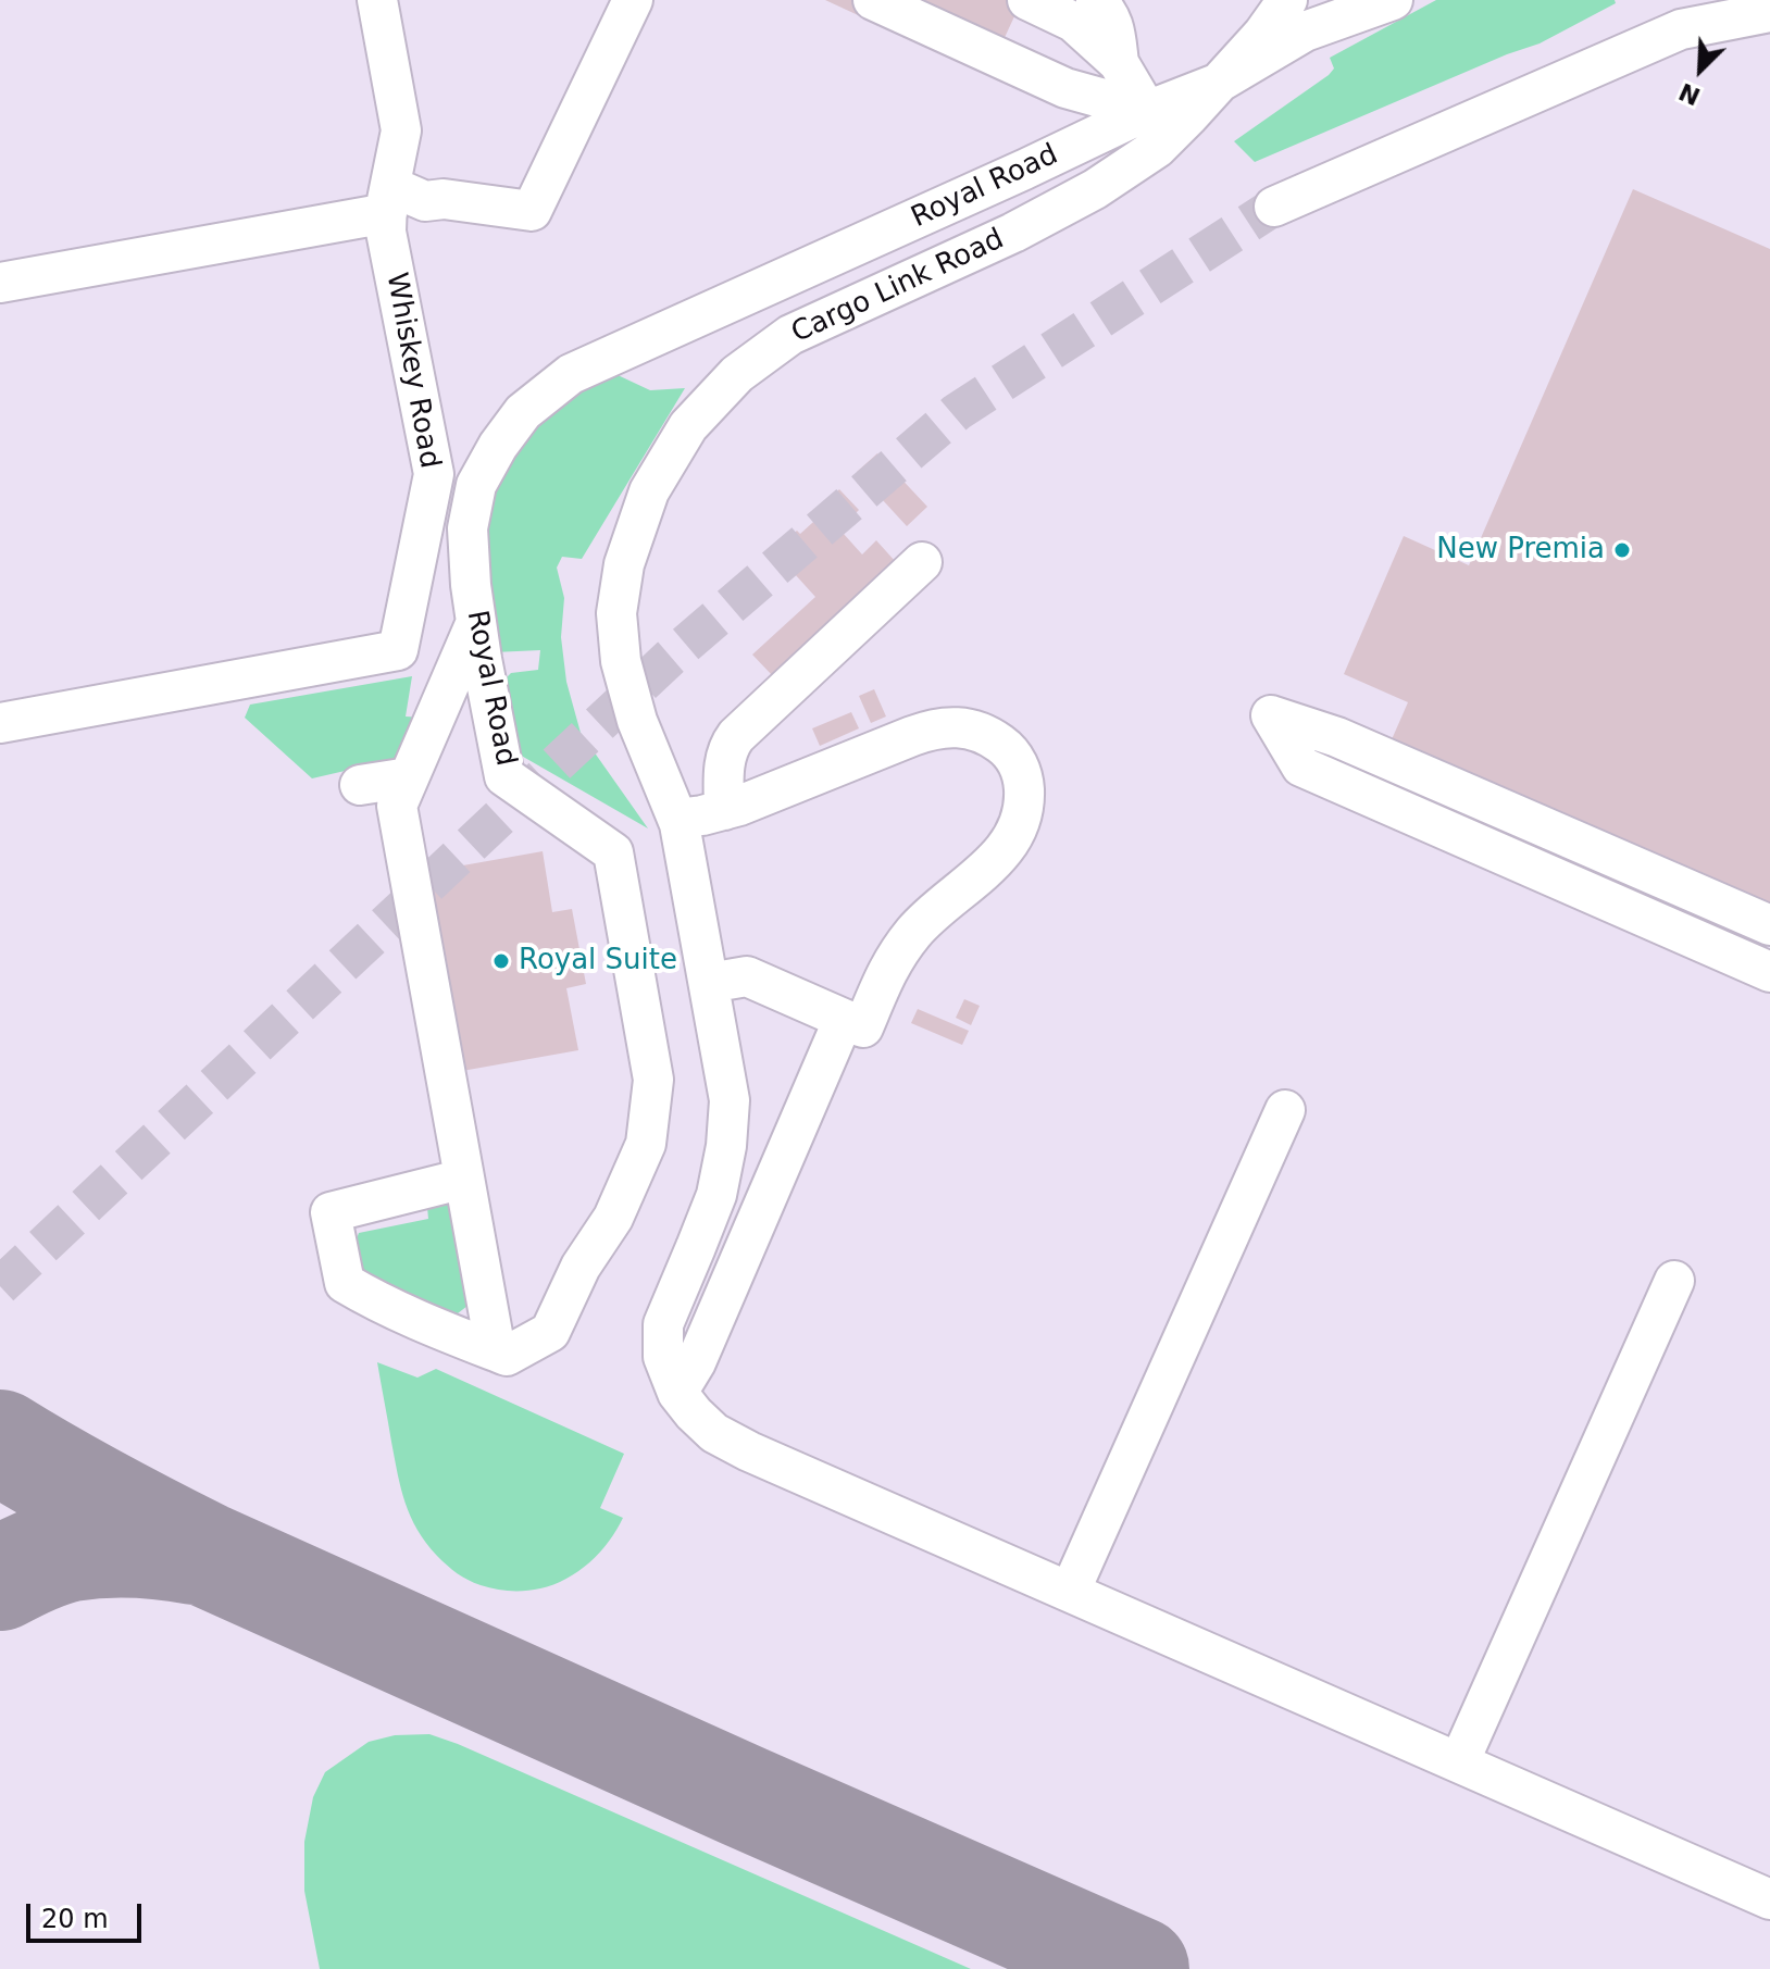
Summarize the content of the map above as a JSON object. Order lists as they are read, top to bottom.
{
  "streets": {
    "lane": ["Royal Road", "Cargo Link Road", "Whiskey Road"]
  },
  "crossings": [
    ["Royal Road", "Cargo Link Road"]
  ],
  "places": ["New Premia", "Royal Suite"],
  "scale_bar": "20 m",
  "north": "bottom left"
}
